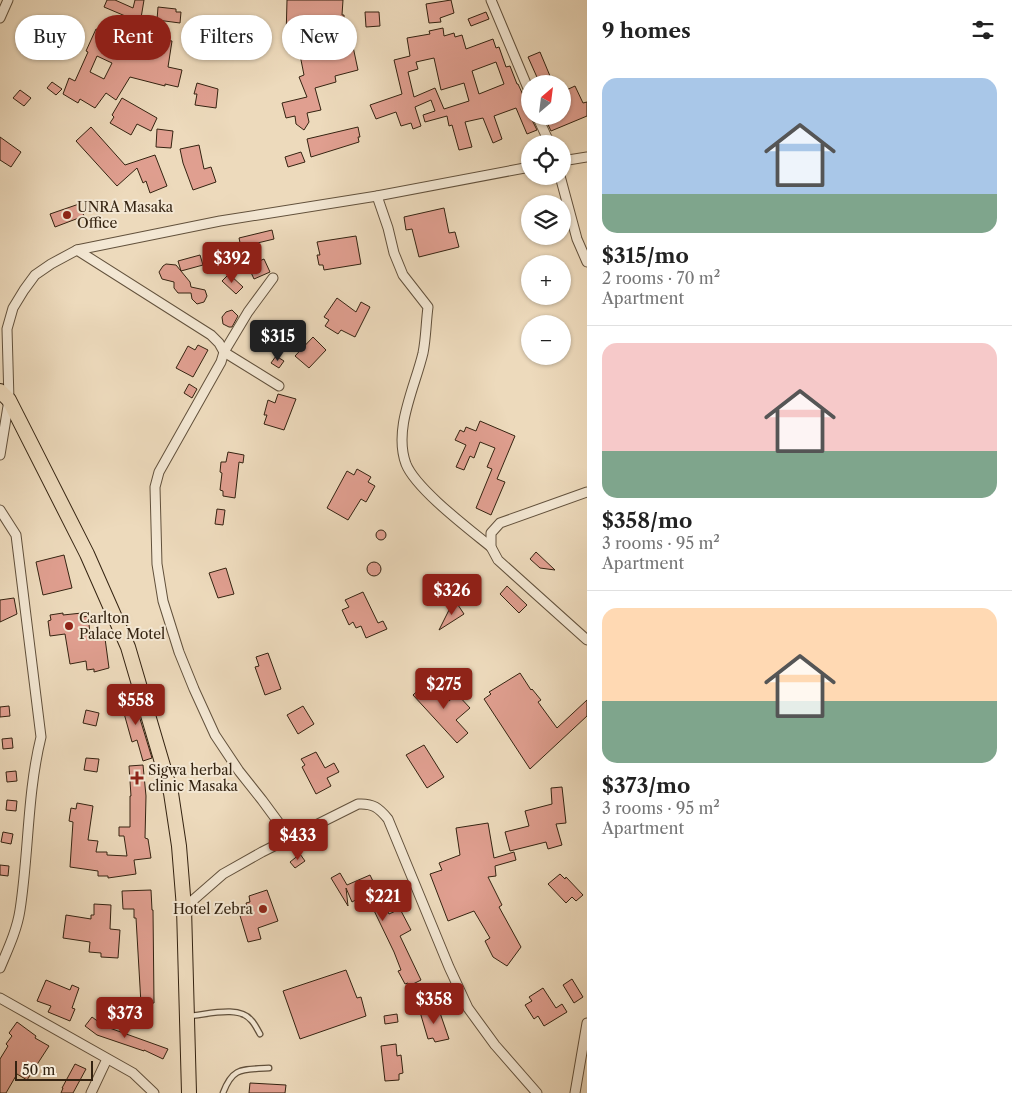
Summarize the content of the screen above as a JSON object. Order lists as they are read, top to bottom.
{
  "places": {
    "other": ["UNRA Masaka Office", "Carlton Palace Motel", "Hotel Zebra"],
    "health": ["Sigwa herbal clinic Masaka"]
  },
  "scale_bar": "50 m",
  "north": "top right",
  "page": {
    "heading": "9 homes",
    "chip": [
      "Buy",
      "Rent",
      "Filters",
      "New"
    ],
    "list": [
      {
        "name": "$315/mo",
        "note": "2 rooms · 70 m² · Apartment"
      },
      {
        "name": "$358/mo",
        "note": "3 rooms · 95 m² · Apartment"
      },
      {
        "name": "$373/mo",
        "note": "3 rooms · 95 m² · Apartment"
      }
    ],
    "map_buttons": ["+", "−"],
    "price": [
      "$392",
      "$315",
      "$326",
      "$275",
      "$558",
      "$433",
      "$221",
      "$358",
      "$373"
    ],
    "scale": "50 m"
  }
}
